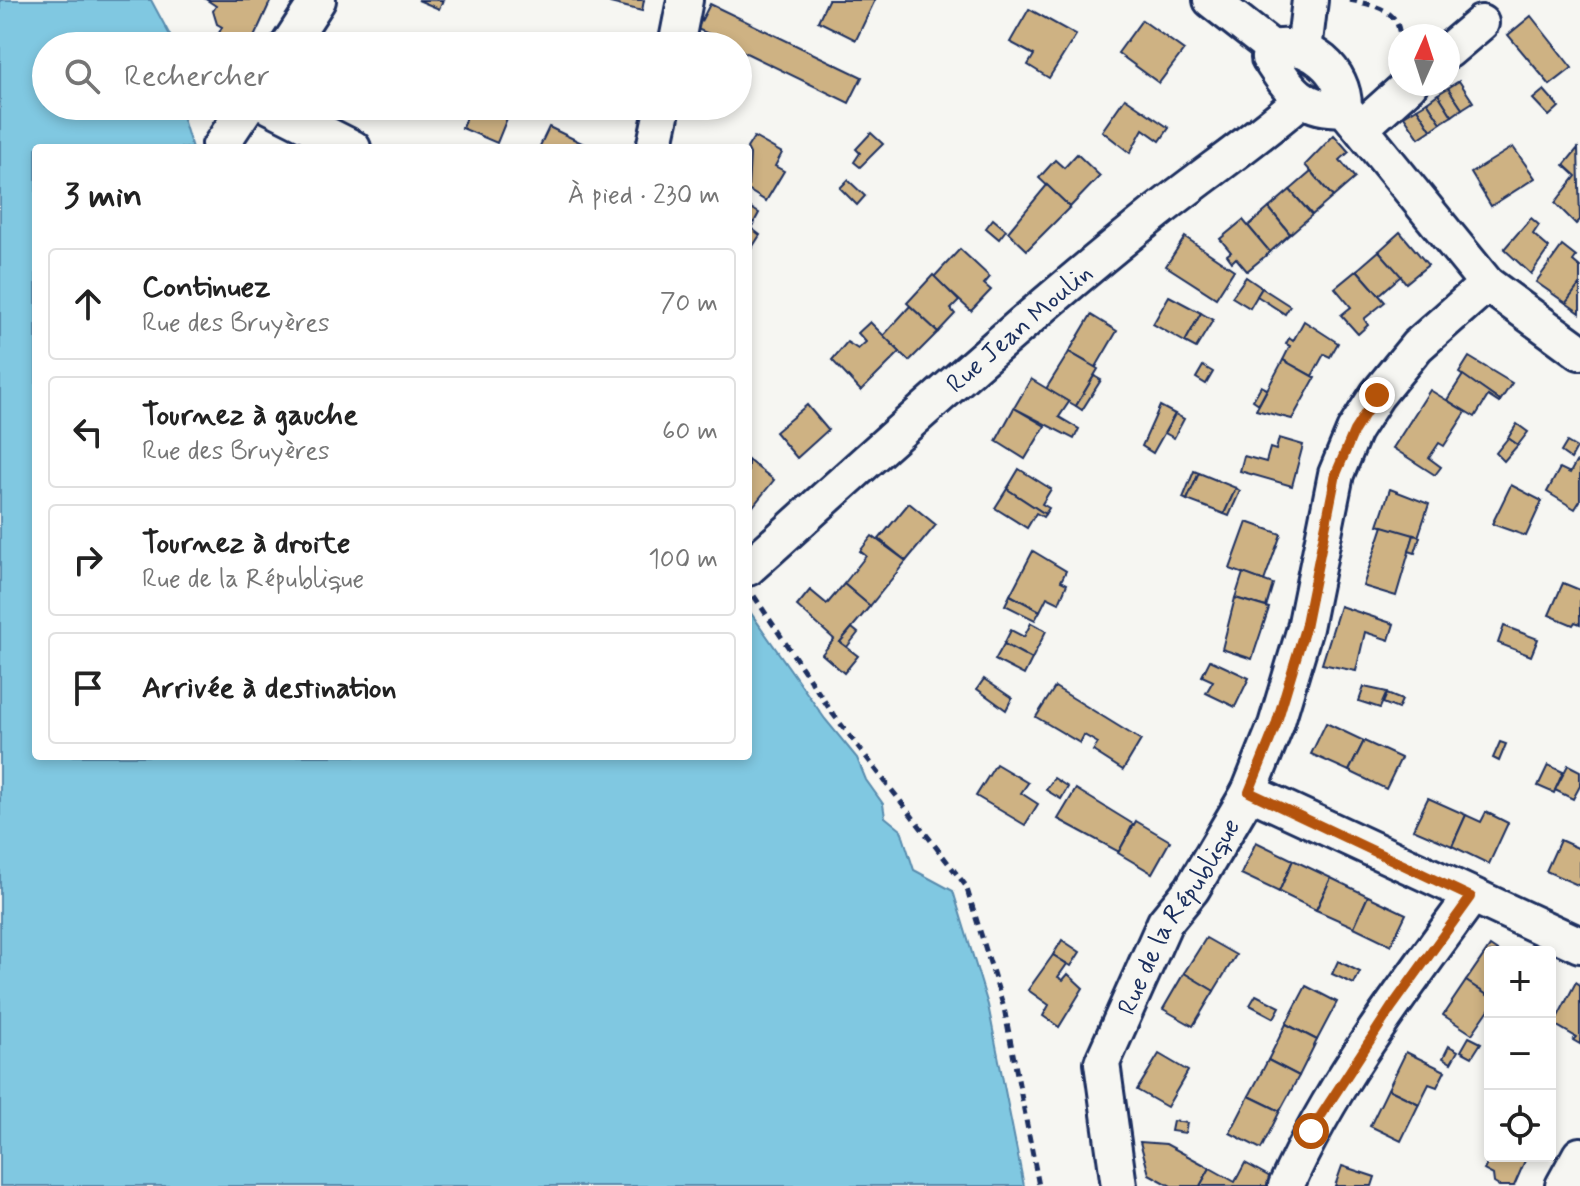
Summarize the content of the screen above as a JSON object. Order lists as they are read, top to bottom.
{
  "streets": {
    "street": ["Rue Jean Moulin", "Rue de la République"]
  },
  "north": "top",
  "page": {
    "search": "Rechercher",
    "heading": ["3 min", "À pied · 230 m"],
    "list": [
      ["Continuez", "Rue des Bruyères", "70 m"],
      ["Tournez à gauche", "Rue des Bruyères", "60 m"],
      ["Tournez à droite", "Rue de la République", "100 m"],
      "Arrivée à destination"
    ],
    "map_buttons": ["+", "−"]
  }
}
